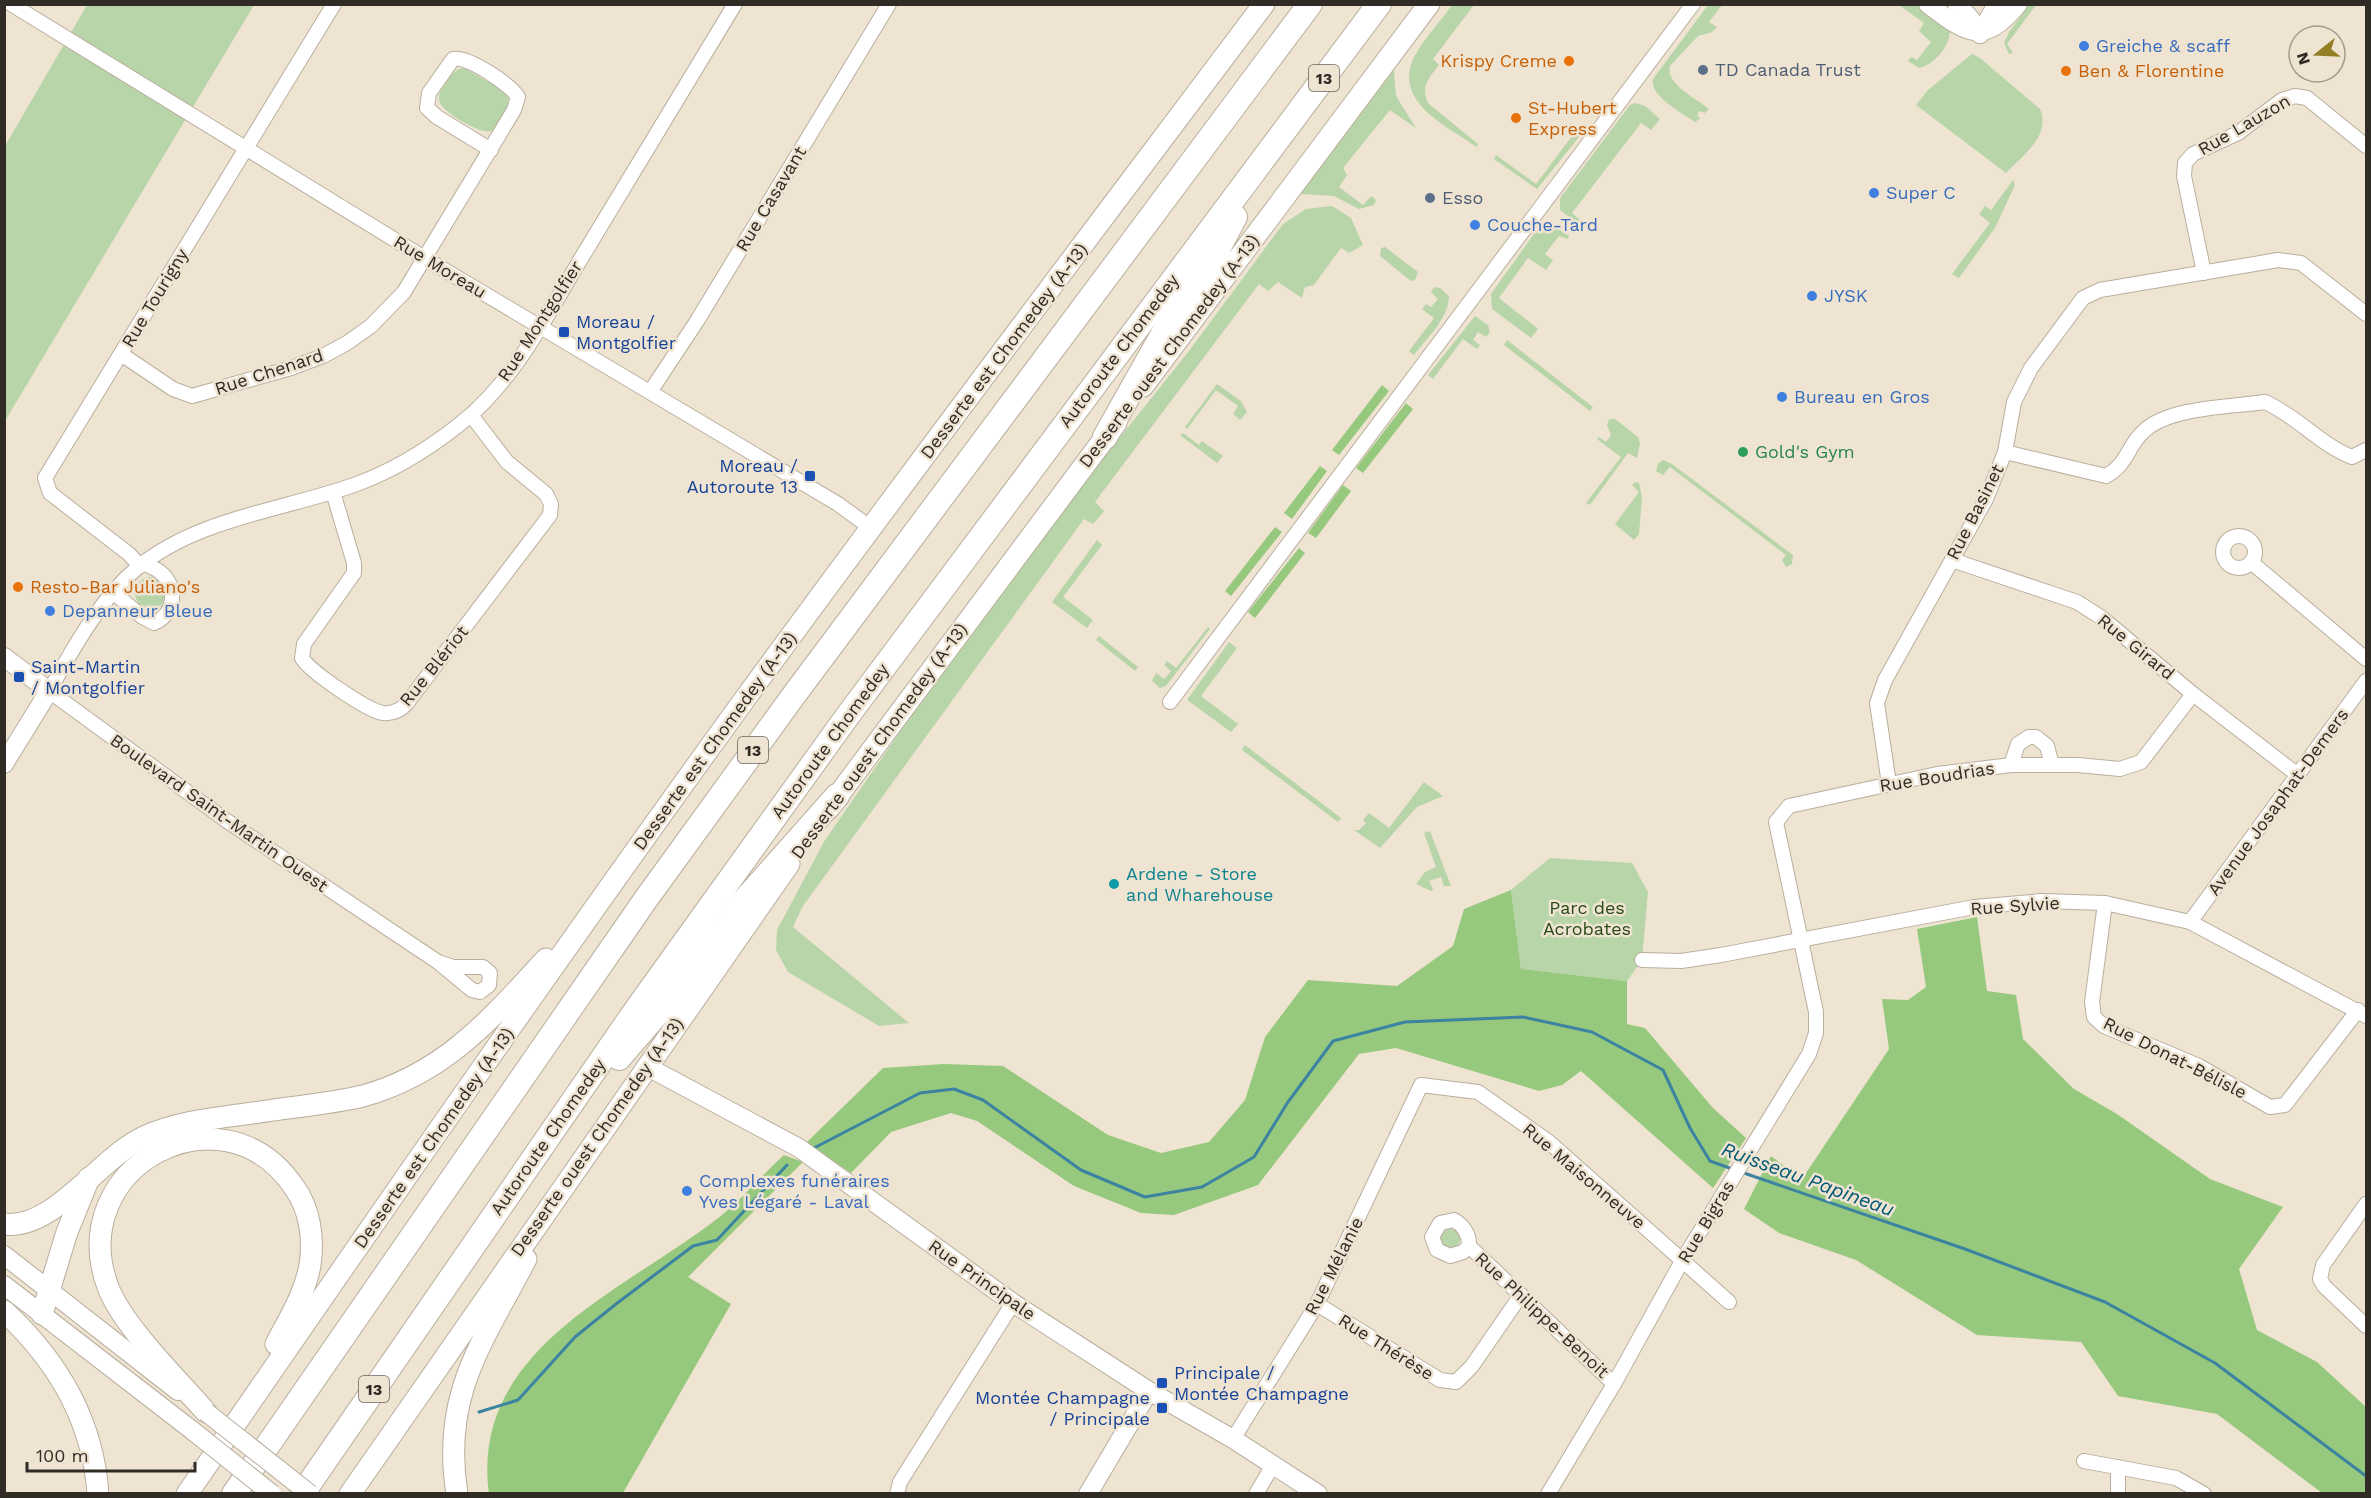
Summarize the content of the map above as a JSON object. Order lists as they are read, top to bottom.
{
  "streets": {
    "highway": ["13", "Autoroute Chomedey"],
    "main road": ["Desserte est Chomedey (A-13)", "Desserte ouest Chomedey (A-13)"],
    "street": [
      "Rue Lauzon",
      "Rue Casavant",
      "Rue Moreau",
      "Rue Tourigny",
      "Rue Montgolfier",
      "Rue Chenard",
      "Rue Basinet",
      "Rue Girard",
      "Rue Blériot",
      "Rue Boudrias",
      "Avenue Josaphat-Demers",
      "Boulevard Saint-Martin Ouest",
      "Rue Sylvie",
      "Rue Donat-Bélisle",
      "Rue Maisonneuve",
      "Rue Bigras",
      "Rue Mélanie",
      "Rue Principale",
      "Rue Philippe-Benoit",
      "Rue Thérèse"
    ]
  },
  "crossings": [
    ["Rue Lauzon", "Rue Basinet"],
    ["Rue Casavant", "Rue Moreau"],
    ["Rue Moreau", "Rue Tourigny"],
    ["Rue Moreau", "Rue Montgolfier"],
    ["Rue Moreau", "Desserte est Chomedey (A-13)"],
    ["Rue Moreau", "Rue Chenard"],
    ["Rue Tourigny", "Rue Montgolfier"],
    ["Rue Tourigny", "Rue Chenard"],
    ["Rue Montgolfier", "Rue Blériot"],
    ["Rue Montgolfier", "Boulevard Saint-Martin Ouest"],
    ["Desserte ouest Chomedey (A-13)", "Rue Principale"],
    ["Rue Basinet", "Rue Girard"],
    ["Rue Basinet", "Rue Boudrias"],
    ["Rue Girard", "Rue Boudrias"],
    ["Rue Girard", "Avenue Josaphat-Demers"],
    ["Rue Boudrias", "Rue Sylvie"],
    ["Rue Boudrias", "Rue Bigras"],
    ["Avenue Josaphat-Demers", "Rue Sylvie"],
    ["Rue Sylvie", "Rue Donat-Bélisle"],
    ["Rue Sylvie", "Rue Bigras"],
    ["Rue Maisonneuve", "Rue Bigras"],
    ["Rue Maisonneuve", "Rue Mélanie"],
    ["Rue Bigras", "Rue Philippe-Benoit"],
    ["Rue Mélanie", "Rue Principale"],
    ["Rue Mélanie", "Rue Thérèse"],
    ["Rue Philippe-Benoit", "Rue Thérèse"]
  ],
  "water": ["Ruisseau Papineau"],
  "parks": ["Parc des Acrobates"],
  "places": {
    "other": [
      "Greiche & scaff",
      "Krispy Creme",
      "TD Canada Trust",
      "Ben & Florentine",
      "St-Hubert Express",
      "Super C",
      "Esso",
      "Couche-Tard",
      "JYSK",
      "Bureau en Gros",
      "Gold's Gym",
      "Resto-Bar Juliano's",
      "Depanneur Bleue",
      "Ardene - Store and Wharehouse",
      "Complexes funéraires Yves Légaré - Laval"
    ],
    "transit": [
      "Moreau / Montgolfier",
      "Moreau / Autoroute 13",
      "Saint-Martin / Montgolfier",
      "Principale / Montée Champagne",
      "Montée Champagne / Principale"
    ]
  },
  "scale_bar": "100 m",
  "north": "left"
}
